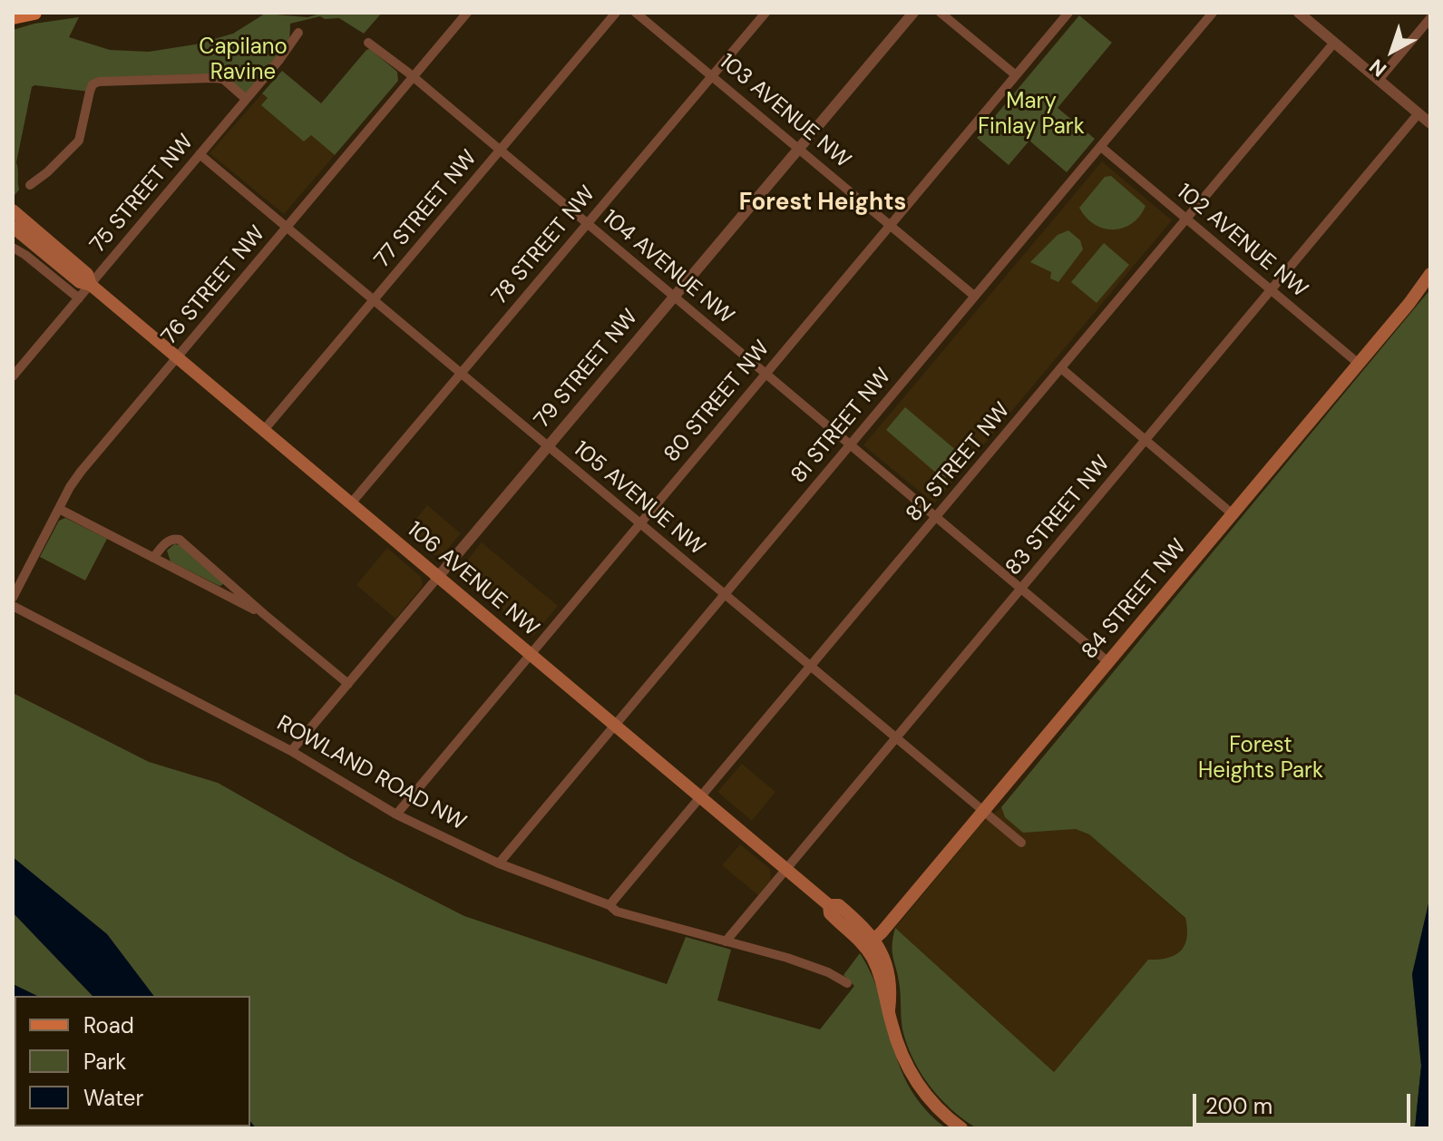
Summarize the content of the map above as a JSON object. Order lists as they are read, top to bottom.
{
  "streets": {
    "main road": ["106 AVENUE NW", "84 STREET NW"],
    "street": [
      "103 AVENUE NW",
      "75 STREET NW",
      "77 STREET NW",
      "102 AVENUE NW",
      "78 STREET NW",
      "104 AVENUE NW",
      "76 STREET NW",
      "79 STREET NW",
      "80 STREET NW",
      "81 STREET NW",
      "82 STREET NW",
      "105 AVENUE NW",
      "83 STREET NW",
      "ROWLAND ROAD NW"
    ]
  },
  "crossings": [
    ["103 AVENUE NW", "78 STREET NW"],
    ["103 AVENUE NW", "79 STREET NW"],
    ["103 AVENUE NW", "80 STREET NW"],
    ["103 AVENUE NW", "81 STREET NW"],
    ["75 STREET NW", "105 AVENUE NW"],
    ["75 STREET NW", "106 AVENUE NW"],
    ["77 STREET NW", "104 AVENUE NW"],
    ["77 STREET NW", "105 AVENUE NW"],
    ["77 STREET NW", "106 AVENUE NW"],
    ["102 AVENUE NW", "81 STREET NW"],
    ["102 AVENUE NW", "82 STREET NW"],
    ["102 AVENUE NW", "83 STREET NW"],
    ["102 AVENUE NW", "84 STREET NW"],
    ["78 STREET NW", "104 AVENUE NW"],
    ["78 STREET NW", "105 AVENUE NW"],
    ["78 STREET NW", "106 AVENUE NW"],
    ["104 AVENUE NW", "76 STREET NW"],
    ["104 AVENUE NW", "79 STREET NW"],
    ["104 AVENUE NW", "80 STREET NW"],
    ["104 AVENUE NW", "81 STREET NW"],
    ["104 AVENUE NW", "82 STREET NW"],
    ["104 AVENUE NW", "83 STREET NW"],
    ["104 AVENUE NW", "84 STREET NW"],
    ["76 STREET NW", "105 AVENUE NW"],
    ["76 STREET NW", "106 AVENUE NW"],
    ["79 STREET NW", "105 AVENUE NW"],
    ["79 STREET NW", "106 AVENUE NW"],
    ["79 STREET NW", "ROWLAND ROAD NW"],
    ["80 STREET NW", "105 AVENUE NW"],
    ["80 STREET NW", "106 AVENUE NW"],
    ["80 STREET NW", "ROWLAND ROAD NW"],
    ["81 STREET NW", "105 AVENUE NW"],
    ["81 STREET NW", "106 AVENUE NW"],
    ["81 STREET NW", "ROWLAND ROAD NW"],
    ["82 STREET NW", "105 AVENUE NW"],
    ["82 STREET NW", "106 AVENUE NW"],
    ["82 STREET NW", "ROWLAND ROAD NW"],
    ["105 AVENUE NW", "83 STREET NW"],
    ["105 AVENUE NW", "84 STREET NW"],
    ["83 STREET NW", "106 AVENUE NW"],
    ["83 STREET NW", "ROWLAND ROAD NW"],
    ["106 AVENUE NW", "84 STREET NW"]
  ],
  "districts": ["Forest Heights"],
  "parks": ["Capilano Ravine", "Mary Finlay Park", "Forest Heights Park"],
  "legend": ["Road", "Park", "Water"],
  "scale_bar": "200 m",
  "north": "bottom left"
}
